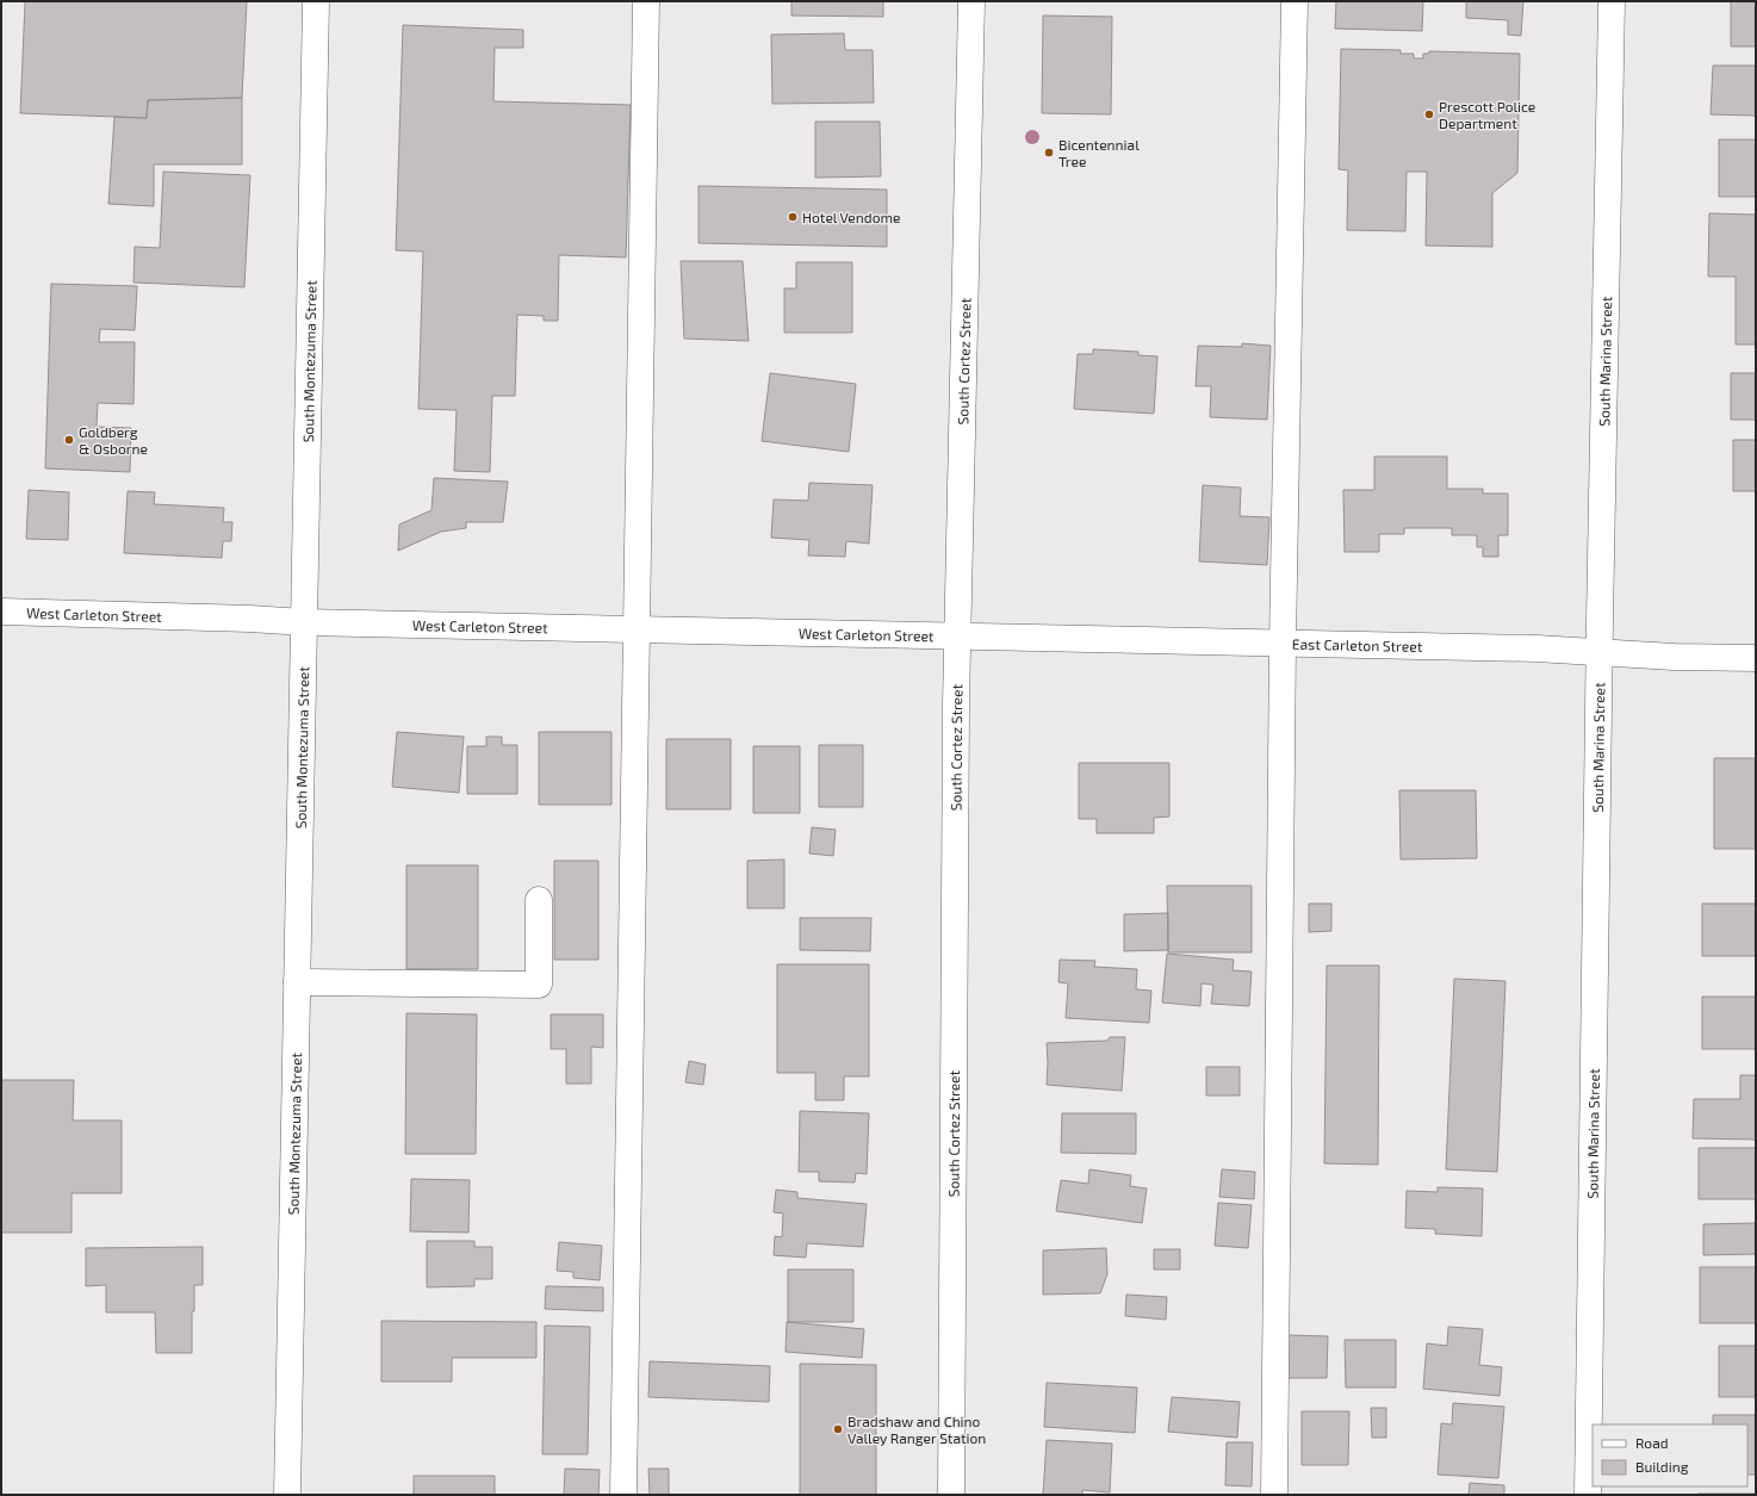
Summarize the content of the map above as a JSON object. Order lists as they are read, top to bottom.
{
  "streets": {
    "street": [
      "South Montezuma Street",
      "South Cortez Street",
      "South Marina Street",
      "West Carleton Street",
      "East Carleton Street"
    ]
  },
  "crossings": [
    ["South Montezuma Street", "West Carleton Street"],
    ["South Cortez Street", "West Carleton Street"],
    ["South Cortez Street", "East Carleton Street"],
    ["South Marina Street", "East Carleton Street"],
    ["West Carleton Street", "East Carleton Street"]
  ],
  "places": [
    "Prescott Police Department",
    "Bicentennial Tree",
    "Hotel Vendome",
    "Goldberg & Osborne",
    "Bradshaw and Chino Valley Ranger Station"
  ],
  "legend": ["Road", "Building"]
}
